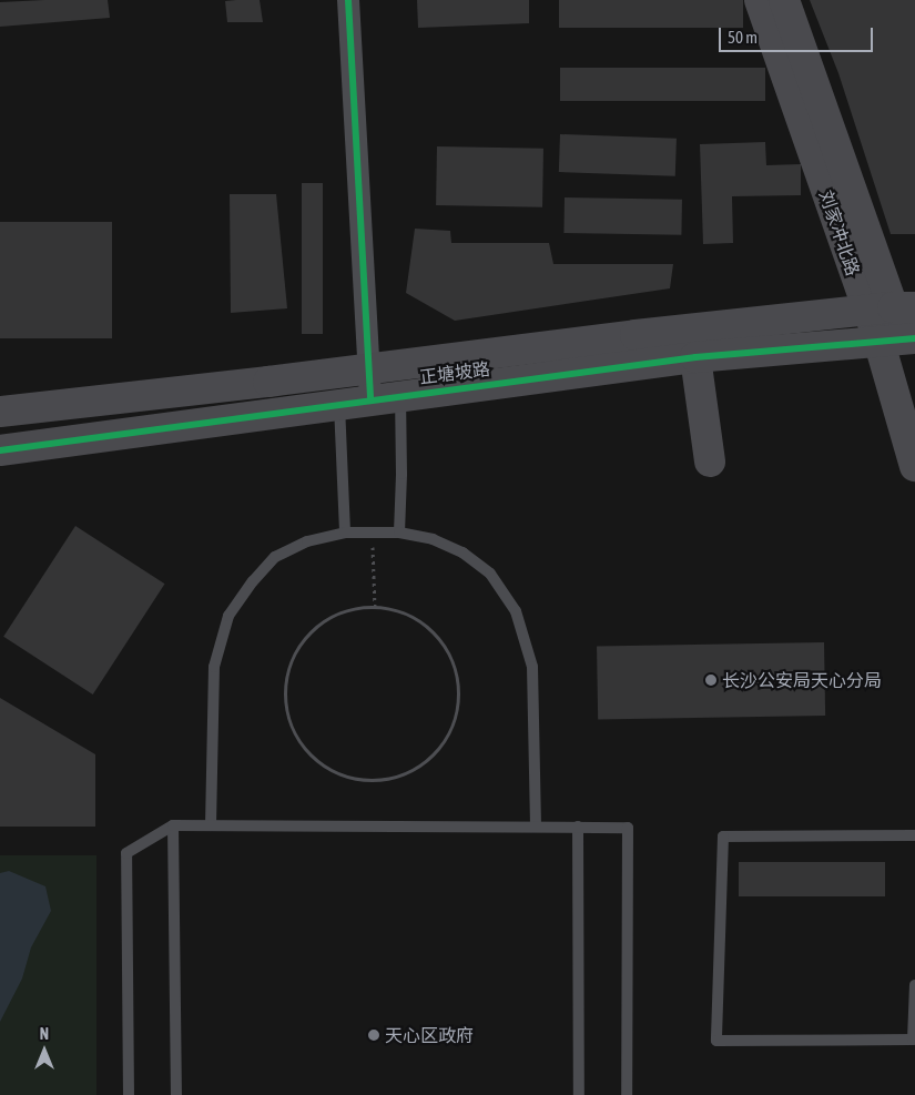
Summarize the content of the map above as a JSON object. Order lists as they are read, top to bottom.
{
  "streets": {
    "street": ["刘家冲北路", "正塘坡路"]
  },
  "crossings": [
    ["刘家冲北路", "正塘坡路"]
  ],
  "places": ["长沙公安局天心分局", "天心区政府"],
  "scale_bar": "50 m",
  "north": "top"
}
